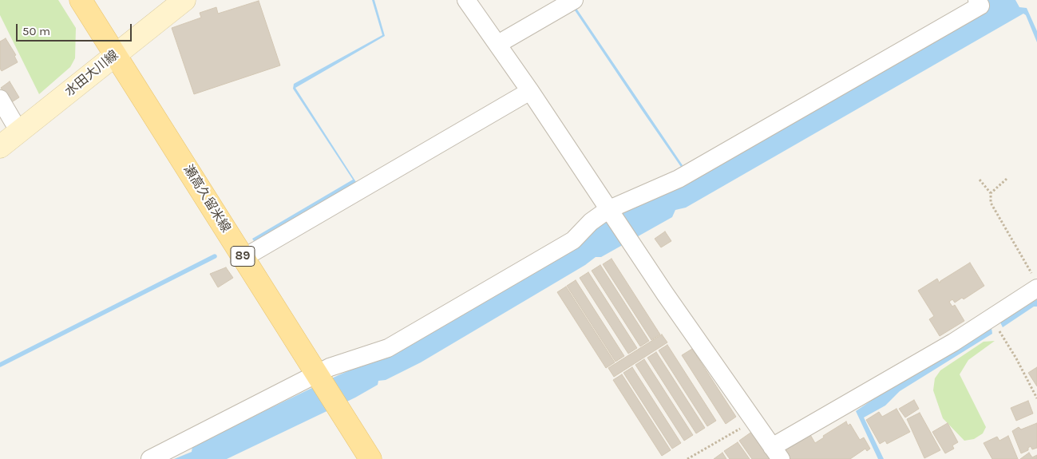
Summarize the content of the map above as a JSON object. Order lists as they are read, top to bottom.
{
  "streets": {
    "main road": ["水田大川線", "瀬高久留米線", "89"]
  },
  "crossings": [
    ["水田大川線", "瀬高久留米線"]
  ],
  "scale_bar": "50 m"
}
